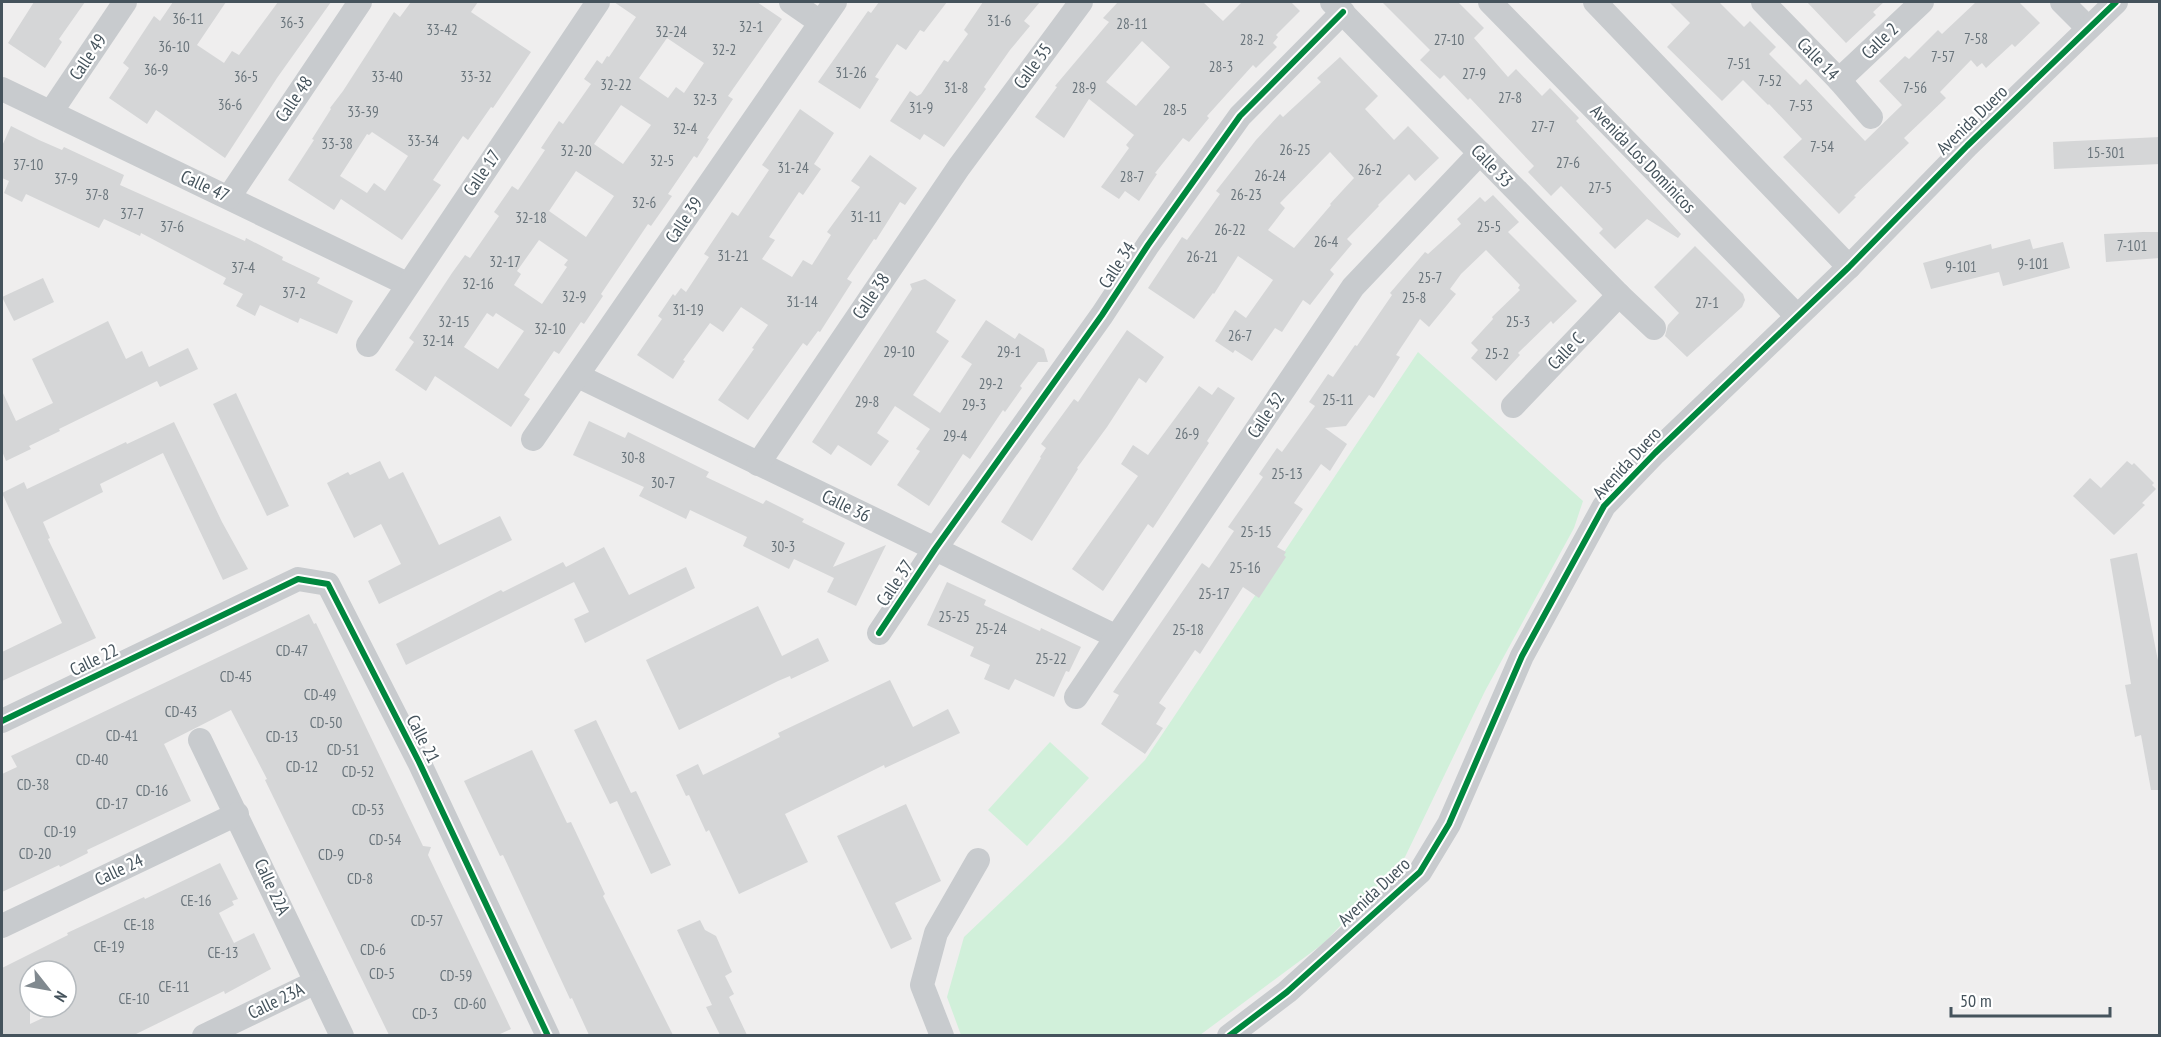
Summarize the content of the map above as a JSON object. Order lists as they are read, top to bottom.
{
  "streets": {
    "street": [
      "Calle 2",
      "Calle 49",
      "Calle 14",
      "Calle 35",
      "Calle 48",
      "Avenida Duero",
      "Avenida Los Dominicos",
      "Calle 33",
      "Calle 17",
      "Calle 47",
      "Calle 39",
      "Calle 34",
      "Calle 38",
      "Calle C",
      "Calle 32",
      "Calle 36",
      "Calle 37",
      "Calle 22",
      "Calle 21",
      "Calle 24",
      "Calle 22A",
      "Calle 23A"
    ]
  },
  "crossings": [
    ["Calle 2", "Calle 14"],
    ["Calle 49", "Calle 47"],
    ["Calle 35", "Calle 38"],
    ["Calle 48", "Calle 47"],
    ["Avenida Duero", "Avenida Los Dominicos"],
    ["Calle 33", "Calle 34"],
    ["Calle 33", "Calle C"],
    ["Calle 33", "Calle 32"],
    ["Calle 17", "Calle 47"],
    ["Calle 39", "Calle 36"],
    ["Calle 34", "Calle 36"],
    ["Calle 34", "Calle 37"],
    ["Calle 38", "Calle 36"],
    ["Calle 32", "Calle 36"],
    ["Calle 36", "Calle 37"],
    ["Calle 22", "Calle 21"],
    ["Calle 24", "Calle 22A"],
    ["Calle 22A", "Calle 23A"]
  ],
  "house_numbers": [
    "36-11",
    "31-6",
    "36-3",
    "28-11",
    "32-1",
    "33-42",
    "32-24",
    "7-58",
    "28-2",
    "27-10",
    "36-10",
    "32-2",
    "7-57",
    "7-51",
    "28-3",
    "36-9",
    "31-26",
    "27-9",
    "36-5",
    "33-40",
    "33-32",
    "7-52",
    "32-22",
    "31-8",
    "28-9",
    "7-56",
    "27-8",
    "32-3",
    "36-6",
    "7-53",
    "31-9",
    "28-5",
    "33-39",
    "27-7",
    "32-4",
    "33-34",
    "33-38",
    "7-54",
    "26-25",
    "32-20",
    "15-301",
    "32-5",
    "27-6",
    "37-10",
    "31-24",
    "26-2",
    "26-24",
    "28-7",
    "37-9",
    "27-5",
    "37-8",
    "26-23",
    "32-6",
    "37-7",
    "31-11",
    "32-18",
    "37-6",
    "25-5",
    "26-22",
    "26-4",
    "7-101",
    "31-21",
    "26-21",
    "32-17",
    "9-101",
    "9-101",
    "37-4",
    "25-7",
    "32-16",
    "37-2",
    "32-9",
    "25-8",
    "31-14",
    "27-1",
    "31-19",
    "32-15",
    "25-3",
    "32-10",
    "26-7",
    "32-14",
    "29-10",
    "29-1",
    "25-2",
    "29-2",
    "25-11",
    "29-8",
    "29-3",
    "26-9",
    "29-4",
    "30-8",
    "25-13",
    "30-7",
    "25-15",
    "30-3",
    "25-16",
    "25-17",
    "25-25",
    "25-24",
    "25-18",
    "CD-47",
    "25-22",
    "CD-45",
    "CD-49",
    "CD-43",
    "CD-50",
    "CD-41",
    "CD-13",
    "CD-51",
    "CD-40",
    "CD-12",
    "CD-52",
    "CD-38",
    "CD-16",
    "CD-17",
    "CD-53",
    "CD-19",
    "CD-54",
    "CD-20",
    "CD-9",
    "CD-8",
    "CE-16",
    "CD-57",
    "CE-18",
    "CE-19",
    "CD-6",
    "CE-13",
    "CD-5",
    "CD-59",
    "CE-11",
    "CE-10",
    "CD-60",
    "CD-3"
  ],
  "scale_bar": "50 m",
  "north": "bottom right"
}
